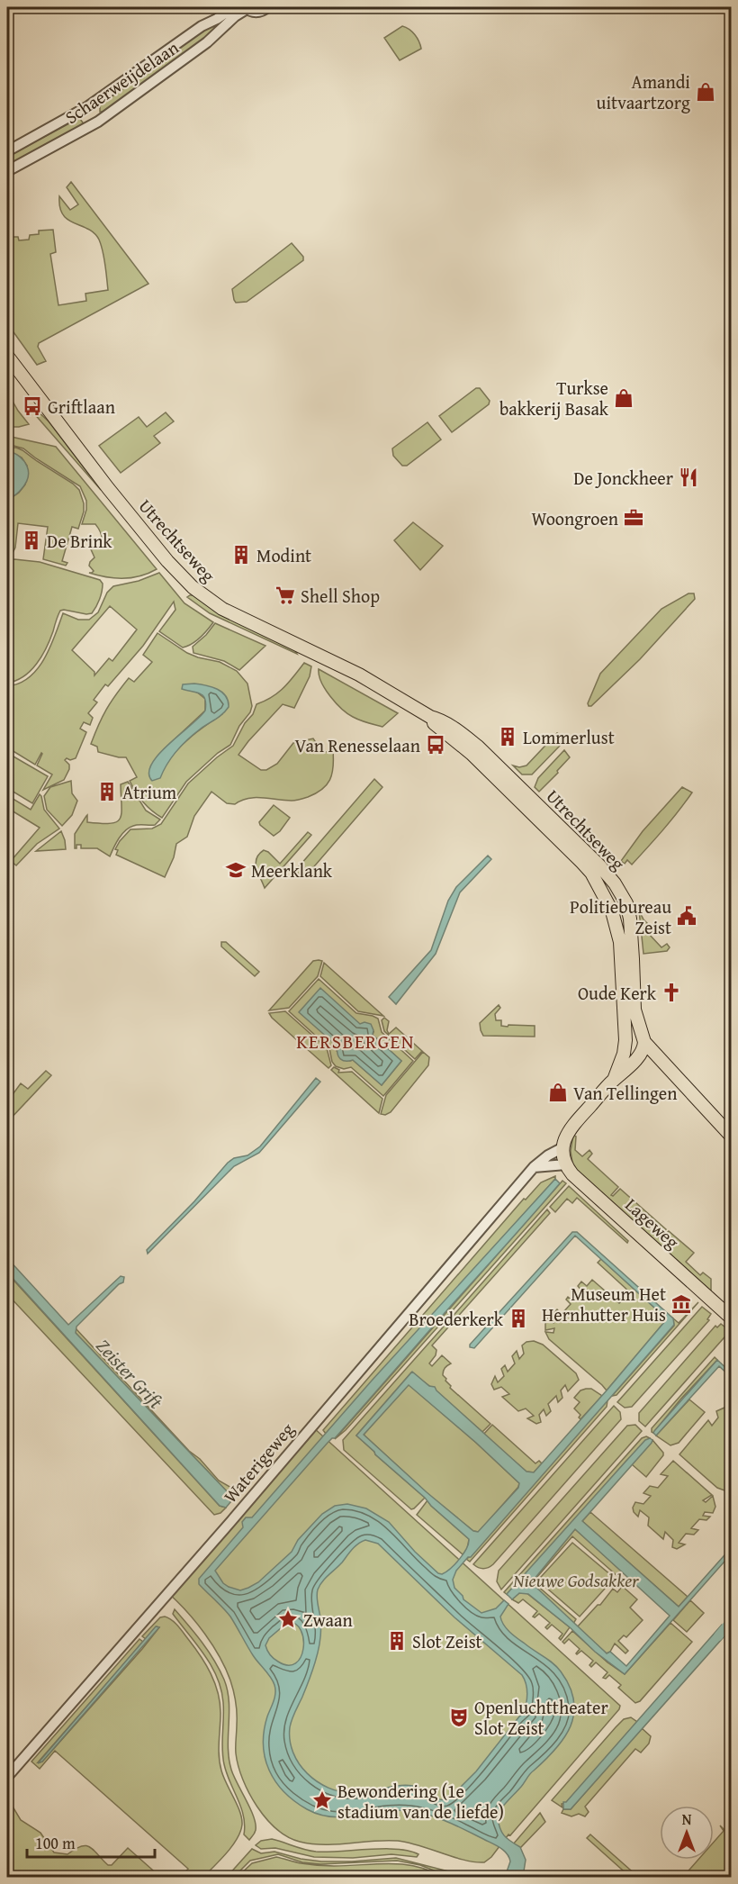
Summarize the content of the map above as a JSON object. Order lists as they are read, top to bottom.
{
  "streets": {
    "main road": ["Utrechtseweg", "Lageweg"],
    "street": ["Schaerweijdelaan", "Waterigeweg"]
  },
  "districts": ["KERSBERGEN"],
  "water": ["Zeister Grift"],
  "parks": ["Nieuwe Godsakker"],
  "places": {
    "shop": ["Amandi uitvaartzorg", "Turkse bakkerij Basak", "Van Tellingen"],
    "bus stop": ["Griftlaan", "Van Renesselaan"],
    "restaurant": ["De Jonckheer"],
    "office": ["Woongroen"],
    "building": [
      "De Brink",
      "Modint",
      "Lommerlust",
      "Atrium",
      "Broederkerk",
      "Slot Zeist"
    ],
    "supermarket": ["Shell Shop"],
    "school or university": ["Meerklank"],
    "public building": ["Politiebureau Zeist"],
    "church": ["Oude Kerk"],
    "museum": ["Museum Het Hernhutter Huis"],
    "place": ["Zwaan", "Bewondering (1e stadium van de liefde)"],
    "theatre": ["Openluchttheater Slot Zeist"]
  },
  "scale_bar": "100 m",
  "north": "top"
}
